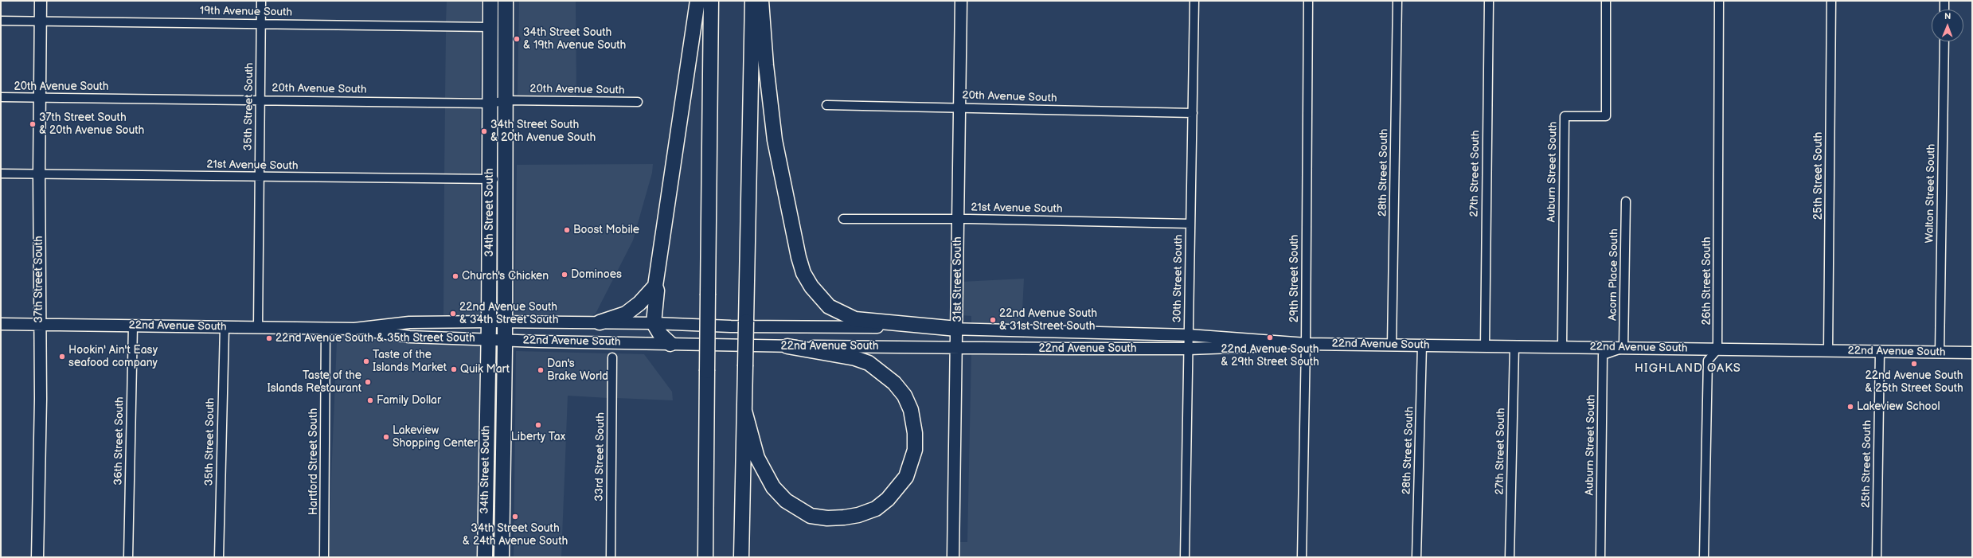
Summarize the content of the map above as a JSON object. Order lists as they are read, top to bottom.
{
  "streets": {
    "highway": ["34th Street South"],
    "main road": ["37th Street South", "31st Street South", "22nd Avenue South"],
    "street": [
      "19th Avenue South",
      "20th Avenue South",
      "35th Street South",
      "21st Avenue South",
      "Auburn Street South",
      "28th Street South",
      "27th Street South",
      "25th Street South",
      "Walton Street South",
      "Acorn Place South",
      "30th Street South",
      "29th Street South",
      "26th Street South",
      "36th Street South",
      "33rd Street South",
      "Hartford Street South"
    ]
  },
  "crossings": [
    ["19th Avenue South", "35th Street South"],
    ["19th Avenue South", "34th Street South"],
    ["19th Avenue South", "37th Street South"],
    ["20th Avenue South", "35th Street South"],
    ["20th Avenue South", "34th Street South"],
    ["20th Avenue South", "30th Street South"],
    ["20th Avenue South", "37th Street South"],
    ["20th Avenue South", "31st Street South"],
    ["35th Street South", "21st Avenue South"],
    ["35th Street South", "22nd Avenue South"],
    ["21st Avenue South", "34th Street South"],
    ["21st Avenue South", "30th Street South"],
    ["21st Avenue South", "37th Street South"],
    ["21st Avenue South", "31st Street South"],
    ["Auburn Street South", "Acorn Place South"],
    ["Auburn Street South", "22nd Avenue South"],
    ["28th Street South", "22nd Avenue South"],
    ["27th Street South", "22nd Avenue South"],
    ["25th Street South", "22nd Avenue South"],
    ["Walton Street South", "22nd Avenue South"],
    ["34th Street South", "22nd Avenue South"],
    ["Acorn Place South", "22nd Avenue South"],
    ["30th Street South", "22nd Avenue South"],
    ["29th Street South", "22nd Avenue South"],
    ["37th Street South", "22nd Avenue South"],
    ["31st Street South", "22nd Avenue South"],
    ["26th Street South", "22nd Avenue South"],
    ["22nd Avenue South", "36th Street South"],
    ["22nd Avenue South", "Hartford Street South"]
  ],
  "districts": ["HIGHLAND OAKS"],
  "places": [
    "34th Street South & 19th Avenue South",
    "37th Street South & 20th Avenue South",
    "34th Street South & 20th Avenue South",
    "Boost Mobile",
    "Dominoes",
    "Church's Chicken",
    "22nd Avenue South & 34th Street South",
    "22nd Avenue South & 31st Street South",
    "22nd Avenue South & 29th Street South",
    "22nd Avenue South & 35th Street South",
    "Hookin' Ain't Easy seafood company",
    "Taste of the Islands Market",
    "22nd Avenue South & 25th Street South",
    "Quik Mart",
    "Dan's Brake World",
    "Taste of the Islands Restaurant",
    "Family Dollar",
    "Lakeview School",
    "Liberty Tax",
    "Lakeview Shopping Center",
    "34th Street South & 24th Avenue South"
  ],
  "north": "top"
}
